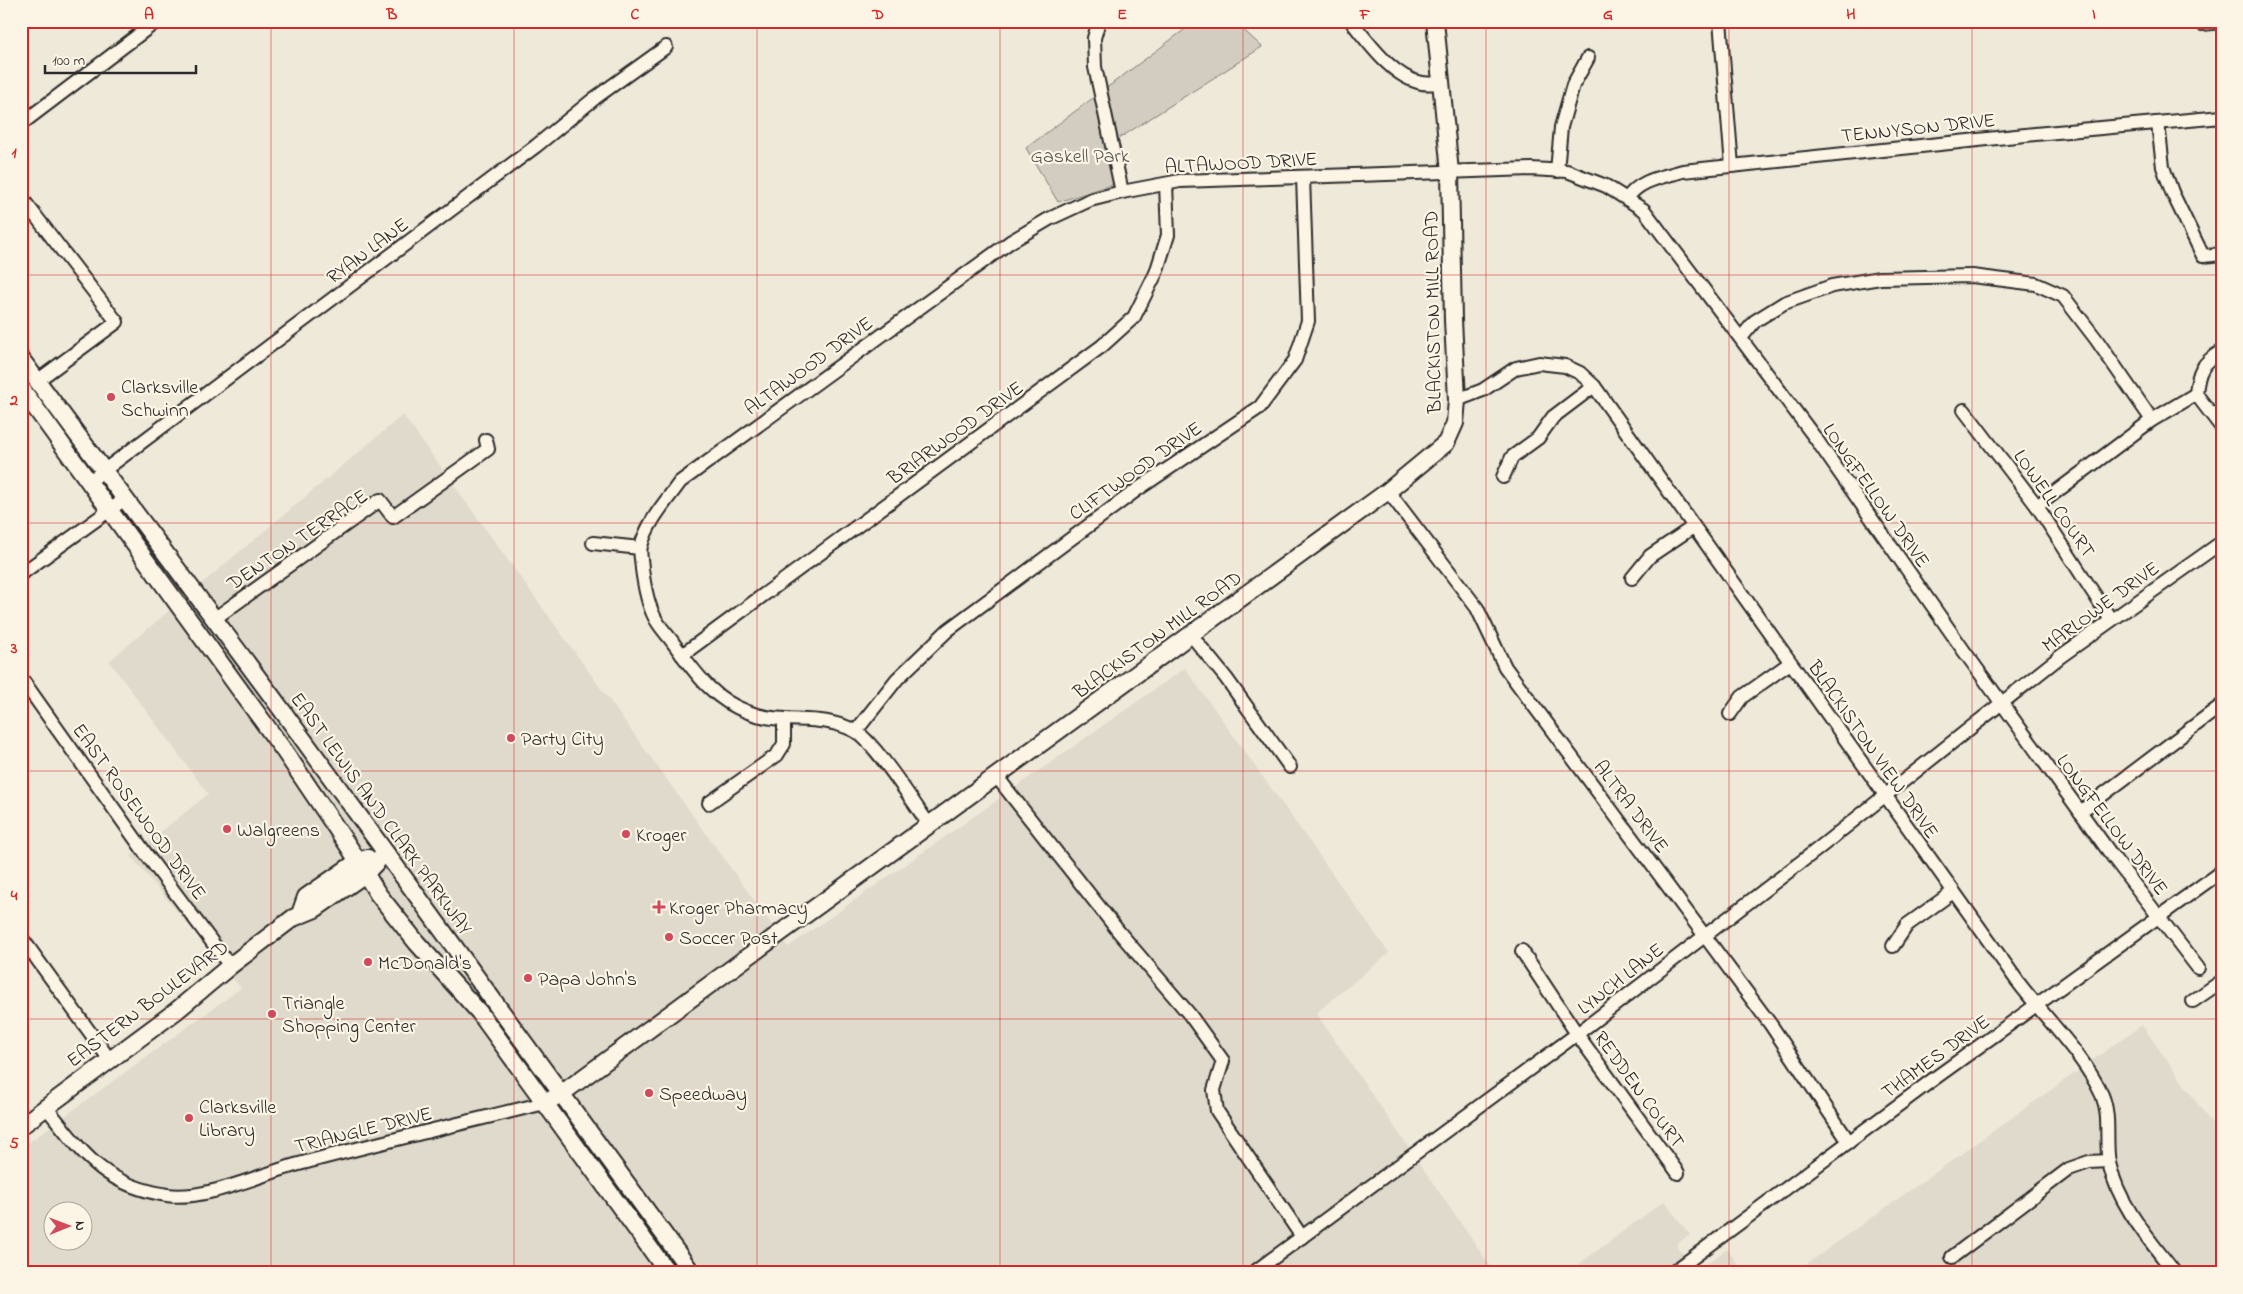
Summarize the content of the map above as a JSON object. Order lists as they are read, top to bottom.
{
  "streets": {
    "main road": ["BLACKISTON MILL ROAD", "EAST LEWIS AND CLARK PARKWAY", "EASTERN BOULEVARD"],
    "street": [
      "TENNYSON DRIVE",
      "ALTAWOOD DRIVE",
      "RYAN LANE",
      "BRIARWOOD DRIVE",
      "CLIFTWOOD DRIVE",
      "LONGFELLOW DRIVE",
      "LOWELL COURT",
      "DENTON TERRACE",
      "MARLOWE DRIVE",
      "BLACKISTON VIEW DRIVE",
      "ALTRA DRIVE",
      "EAST ROSEWOOD DRIVE",
      "LYNCH LANE",
      "THAMES DRIVE",
      "REDDEN COURT",
      "TRIANGLE DRIVE"
    ]
  },
  "crossings": [
    ["TENNYSON DRIVE", "LONGFELLOW DRIVE"],
    ["ALTAWOOD DRIVE", "BLACKISTON MILL ROAD"],
    ["ALTAWOOD DRIVE", "BRIARWOOD DRIVE"],
    ["ALTAWOOD DRIVE", "CLIFTWOOD DRIVE"],
    ["ALTAWOOD DRIVE", "LONGFELLOW DRIVE"],
    ["RYAN LANE", "EAST LEWIS AND CLARK PARKWAY"],
    ["BLACKISTON MILL ROAD", "LONGFELLOW DRIVE"],
    ["BLACKISTON MILL ROAD", "BLACKISTON VIEW DRIVE"],
    ["BLACKISTON MILL ROAD", "ALTRA DRIVE"],
    ["BLACKISTON MILL ROAD", "EAST LEWIS AND CLARK PARKWAY"],
    ["BLACKISTON MILL ROAD", "TRIANGLE DRIVE"],
    ["LONGFELLOW DRIVE", "MARLOWE DRIVE"],
    ["LONGFELLOW DRIVE", "LYNCH LANE"],
    ["LONGFELLOW DRIVE", "THAMES DRIVE"],
    ["LOWELL COURT", "MARLOWE DRIVE"],
    ["DENTON TERRACE", "EAST LEWIS AND CLARK PARKWAY"],
    ["MARLOWE DRIVE", "LYNCH LANE"],
    ["BLACKISTON VIEW DRIVE", "LYNCH LANE"],
    ["BLACKISTON VIEW DRIVE", "THAMES DRIVE"],
    ["ALTRA DRIVE", "LYNCH LANE"],
    ["ALTRA DRIVE", "THAMES DRIVE"],
    ["EAST ROSEWOOD DRIVE", "EASTERN BOULEVARD"],
    ["EAST LEWIS AND CLARK PARKWAY", "EASTERN BOULEVARD"],
    ["LYNCH LANE", "REDDEN COURT"],
    ["EASTERN BOULEVARD", "TRIANGLE DRIVE"]
  ],
  "parks": ["Gaskell Park"],
  "places": {
    "other": [
      "Clarksville Schwinn",
      "Party City",
      "Walgreens",
      "Kroger",
      "Soccer Post",
      "McDonald's",
      "Papa John's",
      "Triangle Shopping Center",
      "Speedway",
      "Clarksville Library"
    ],
    "health": ["Kroger Pharmacy"]
  },
  "scale_bar": "100 m",
  "north": "right",
  "grid": {
    "columns": [
      "A",
      "B",
      "C",
      "D",
      "E",
      "F",
      "G",
      "H",
      "I"
    ],
    "rows": [
      "1",
      "2",
      "3",
      "4",
      "5"
    ]
  }
}
